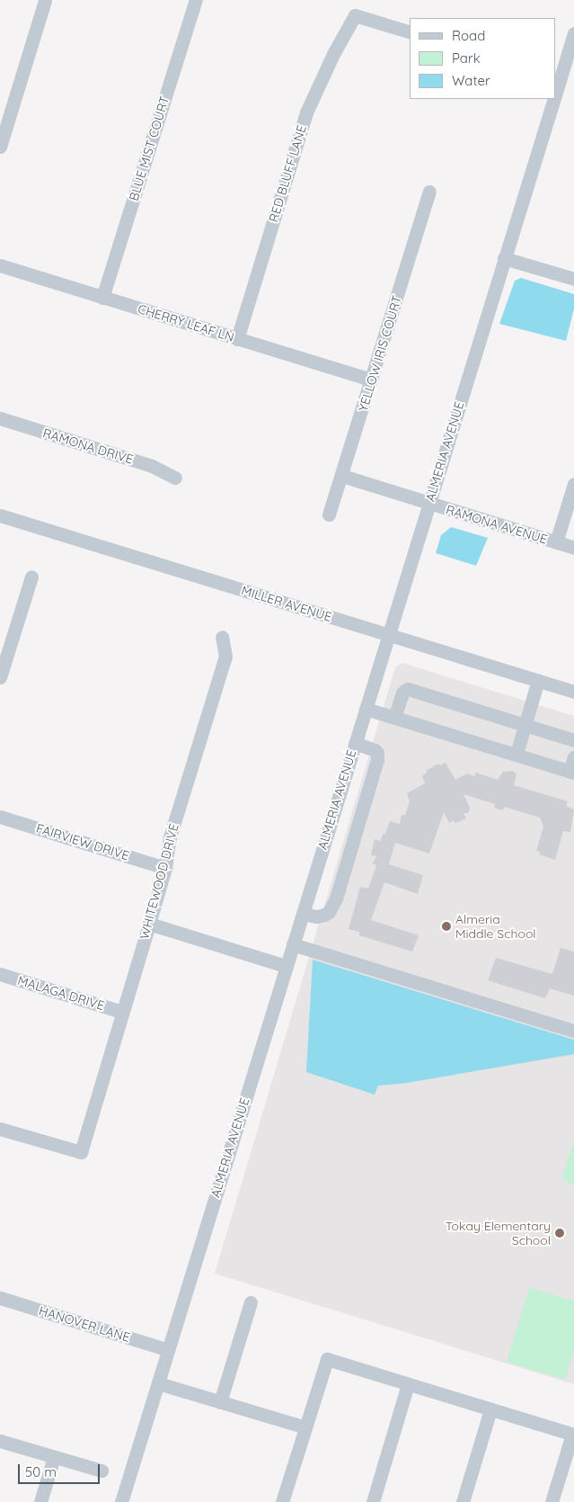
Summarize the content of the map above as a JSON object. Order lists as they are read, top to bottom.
{
  "streets": {
    "street": [
      "BLUE MIST COURT",
      "RED BLUFF LANE",
      "CHERRY LEAF LN",
      "YELLOW IRIS COURT",
      "RAMONA DRIVE",
      "ALMERIA AVENUE",
      "RAMONA AVENUE",
      "MILLER AVENUE",
      "FAIRVIEW DRIVE",
      "WHITEWOOD DRIVE",
      "MALAGA DRIVE",
      "HANOVER LANE"
    ]
  },
  "crossings": [
    ["BLUE MIST COURT", "CHERRY LEAF LN"],
    ["RED BLUFF LANE", "CHERRY LEAF LN"],
    ["CHERRY LEAF LN", "YELLOW IRIS COURT"],
    ["YELLOW IRIS COURT", "RAMONA AVENUE"],
    ["ALMERIA AVENUE", "RAMONA AVENUE"],
    ["ALMERIA AVENUE", "MILLER AVENUE"],
    ["ALMERIA AVENUE", "HANOVER LANE"],
    ["FAIRVIEW DRIVE", "WHITEWOOD DRIVE"],
    ["WHITEWOOD DRIVE", "MALAGA DRIVE"]
  ],
  "places": ["Almeria Middle School", "Tokay Elementary School"],
  "legend": ["Road", "Park", "Water"],
  "scale_bar": "50 m"
}
